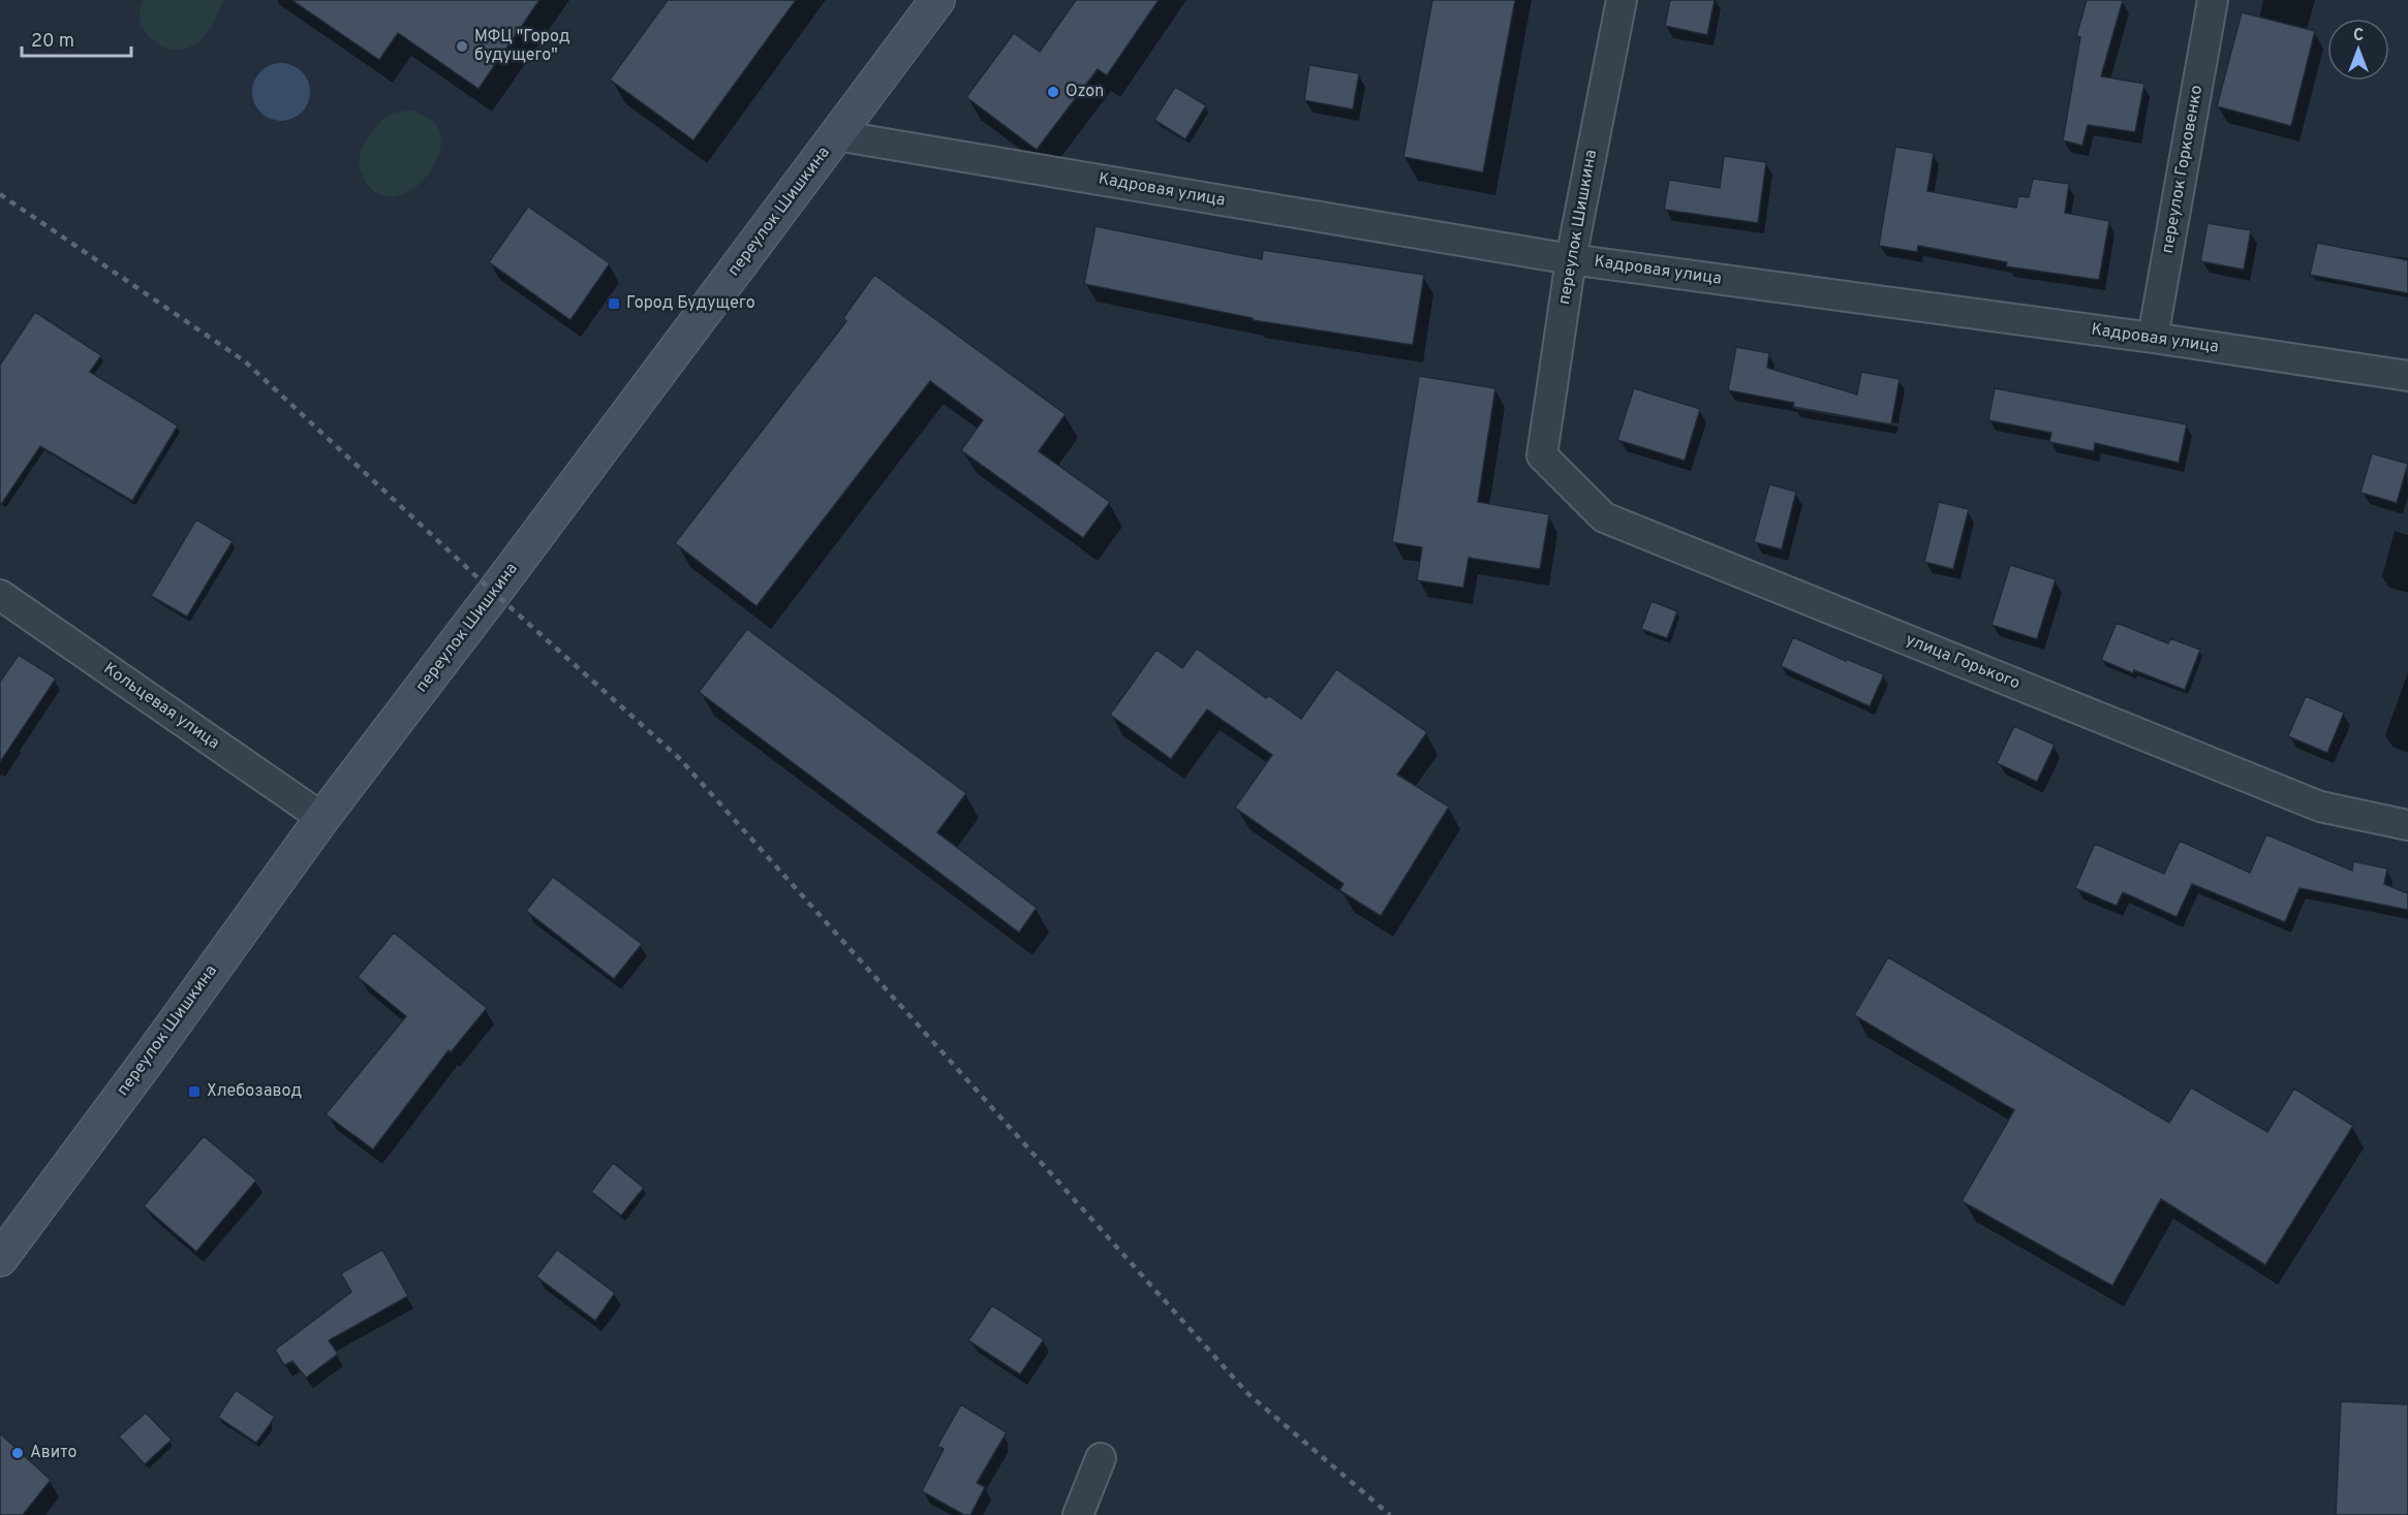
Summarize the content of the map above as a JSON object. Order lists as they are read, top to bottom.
{
  "streets": {
    "main road": ["переулок Шишкина"],
    "street": [
      "переулок Горковенко",
      "Кадровая улица",
      "улица Горького",
      "Кольцевая улица"
    ]
  },
  "crossings": [
    ["переулок Горковенко", "Кадровая улица"],
    ["Кадровая улица", "переулок Шишкина"],
    ["переулок Шишкина", "улица Горького"],
    ["переулок Шишкина", "Кольцевая улица"]
  ],
  "places": {
    "other": ["МФЦ \"Город будущего\"", "Ozon", "Авито"],
    "transit": ["Город Будущего", "Хлебозавод"]
  },
  "scale_bar": "20 m",
  "north": "top"
}
